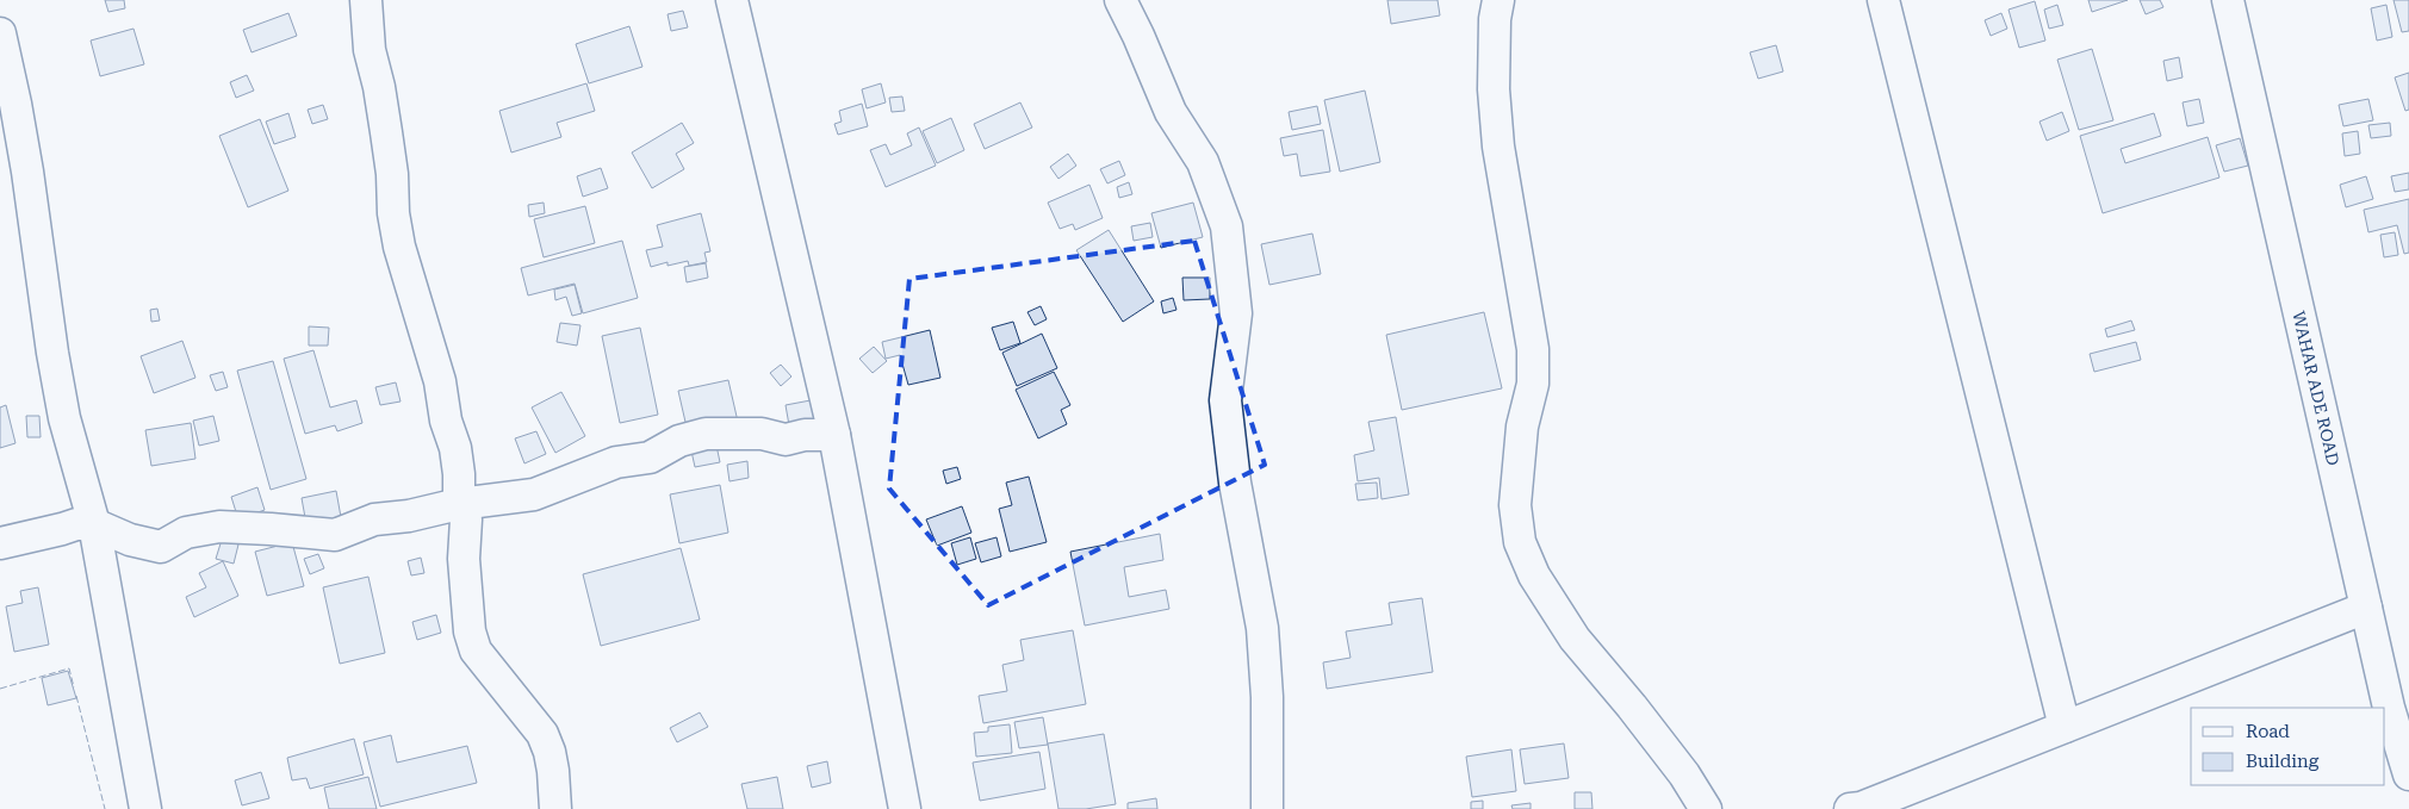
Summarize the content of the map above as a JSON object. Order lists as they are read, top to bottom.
{
  "streets": {
    "street": ["WAHAR ADE ROAD"]
  },
  "legend": ["Road", "Building"]
}
